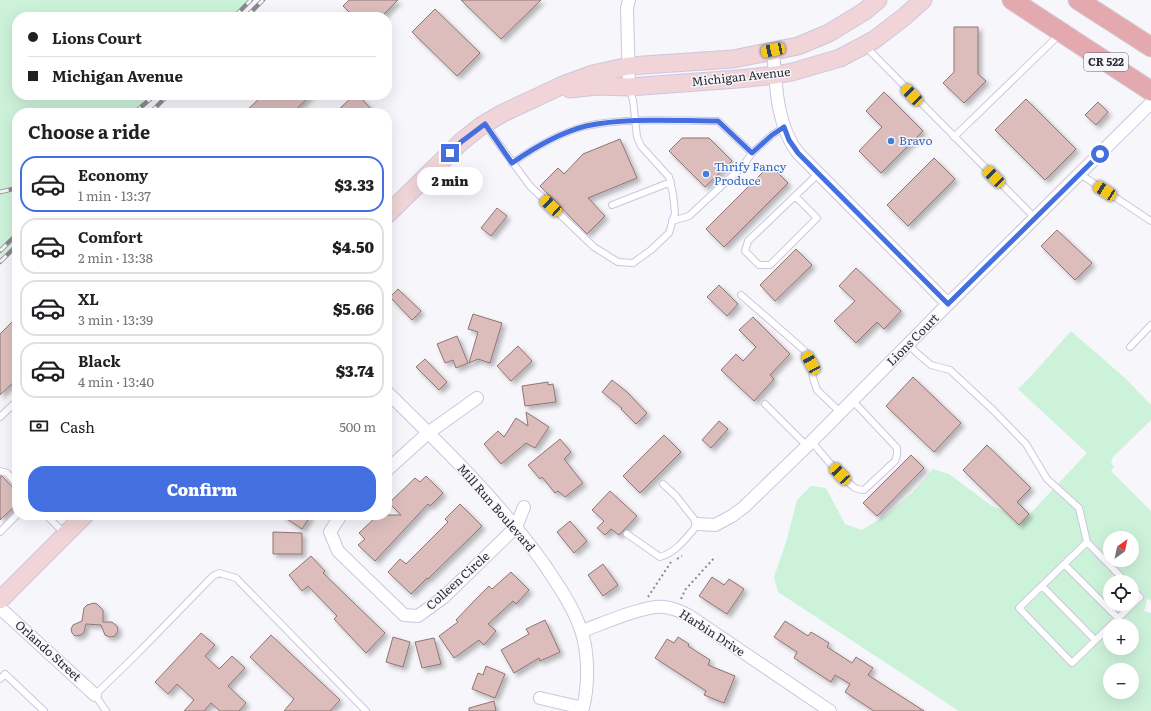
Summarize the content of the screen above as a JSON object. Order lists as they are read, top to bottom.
{
  "streets": {
    "main road": ["CR 522", "Michigan Avenue"],
    "street": [
      "Lions Court",
      "Mill Run Boulevard",
      "Colleen Circle",
      "Harbin Drive",
      "Orlando Street"
    ]
  },
  "crossings": [
    ["Mill Run Boulevard", "Colleen Circle"],
    ["Mill Run Boulevard", "Harbin Drive"]
  ],
  "places": ["Bravo", "Thrify Fancy Produce"],
  "north": "top right",
  "page": {
    "banner": ["Lions Court", "Michigan Avenue"],
    "heading": "Choose a ride",
    "list": [
      {
        "name": "Economy",
        "note": "1 min · 13:37",
        "value": "$3.33"
      },
      {
        "name": "Comfort",
        "note": "2 min · 13:38",
        "value": "$4.50"
      },
      {
        "name": "XL",
        "note": "3 min · 13:39",
        "value": "$5.66"
      },
      {
        "name": "Black",
        "note": "4 min · 13:40",
        "value": "$3.74"
      }
    ],
    "bubble": "2 min",
    "pay": ["Cash", "500 m"],
    "buttons": "Confirm",
    "map_buttons": ["+", "−"]
  }
}
